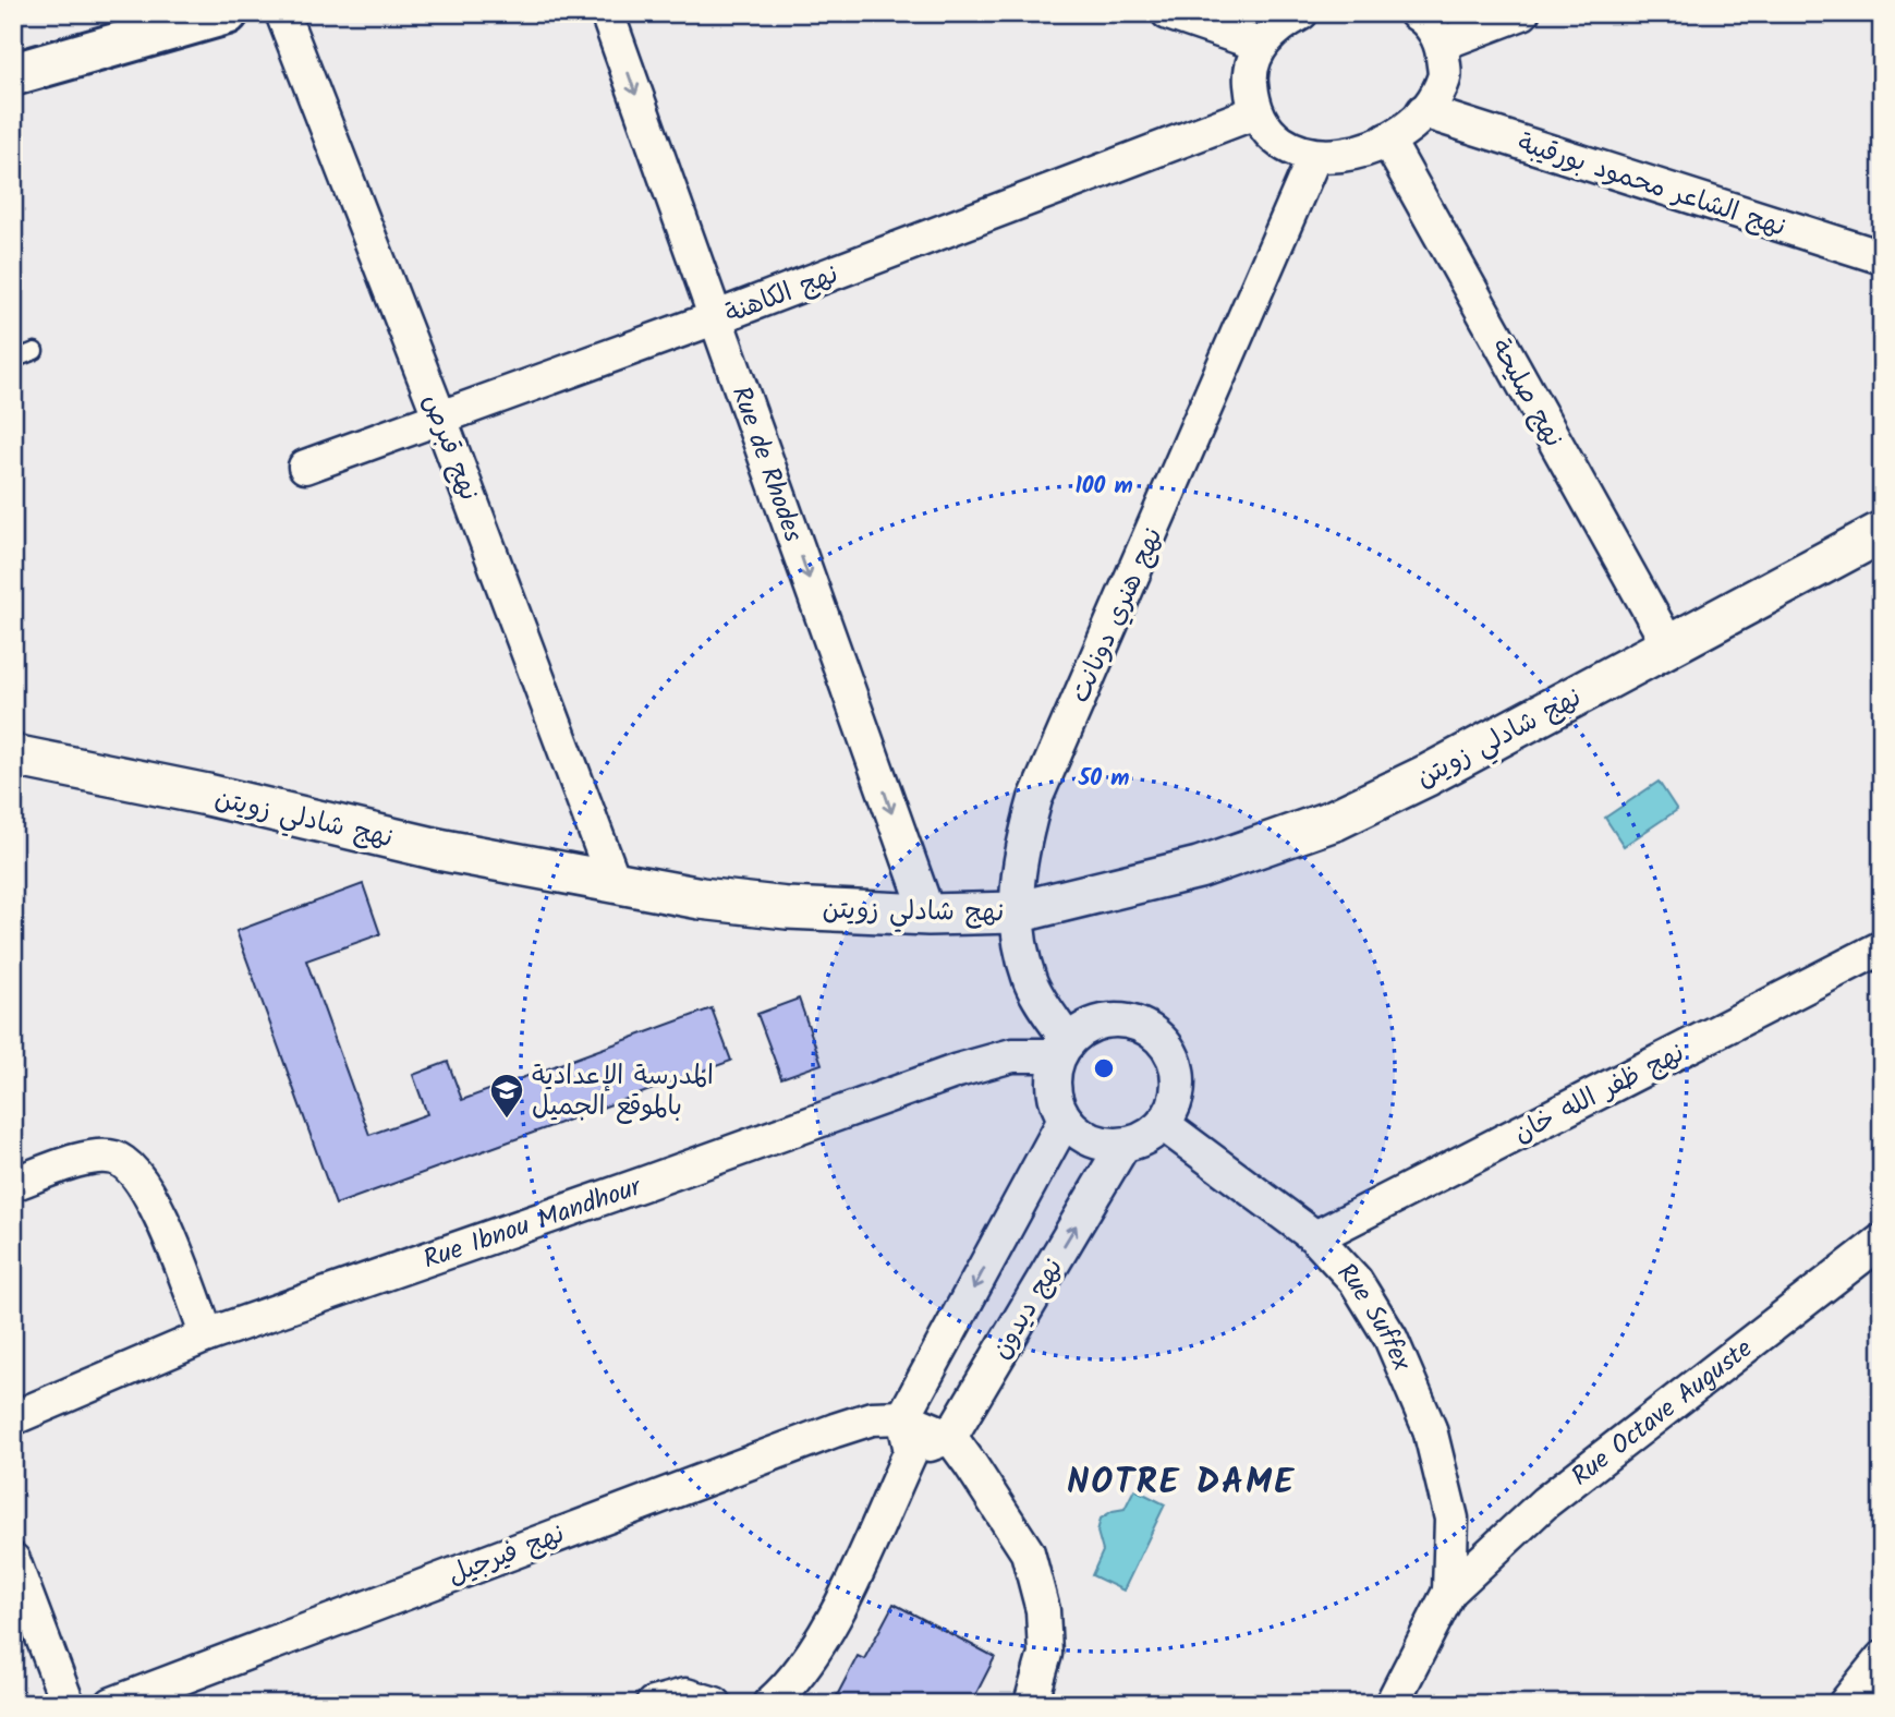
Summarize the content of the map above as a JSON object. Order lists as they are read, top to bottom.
{
  "streets": {
    "street": [
      "نهج الشاعر محمود بورقيبة",
      "نهج الكاهنة",
      "نهج صليحة",
      "نهج قبرص",
      "Rue de Rhodes",
      "نهج هنري دونانت",
      "نهج شادلي زويتن",
      "نهج ظفر الله خان",
      "Rue Ibnou Mandhour",
      "نهج ديدون",
      "Rue Suffex",
      "Rue Octave Auguste",
      "نهج فيرجيل"
    ]
  },
  "crossings": [
    ["نهج الكاهنة", "نهج قبرص"],
    ["نهج الكاهنة", "Rue de Rhodes"],
    ["نهج صليحة", "نهج شادلي زويتن"],
    ["نهج قبرص", "نهج شادلي زويتن"],
    ["Rue de Rhodes", "نهج شادلي زويتن"],
    ["نهج هنري دونانت", "نهج شادلي زويتن"],
    ["نهج هنري دونانت", "Rue Ibnou Mandhour"],
    ["نهج هنري دونانت", "نهج ديدون"],
    ["نهج هنري دونانت", "Rue Suffex"],
    ["نهج ظفر الله خان", "Rue Suffex"],
    ["Rue Ibnou Mandhour", "نهج ديدون"],
    ["Rue Ibnou Mandhour", "Rue Suffex"],
    ["نهج ديدون", "Rue Suffex"],
    ["نهج ديدون", "نهج فيرجيل"],
    ["Rue Suffex", "Rue Octave Auguste"]
  ],
  "one_way": ["Rue de Rhodes"],
  "districts": ["NOTRE DAME"],
  "places": {
    "school or university": ["المدرسة الإعدادية بالموقع الجميل"]
  },
  "rings": ["100 m", "50 m"]
}
